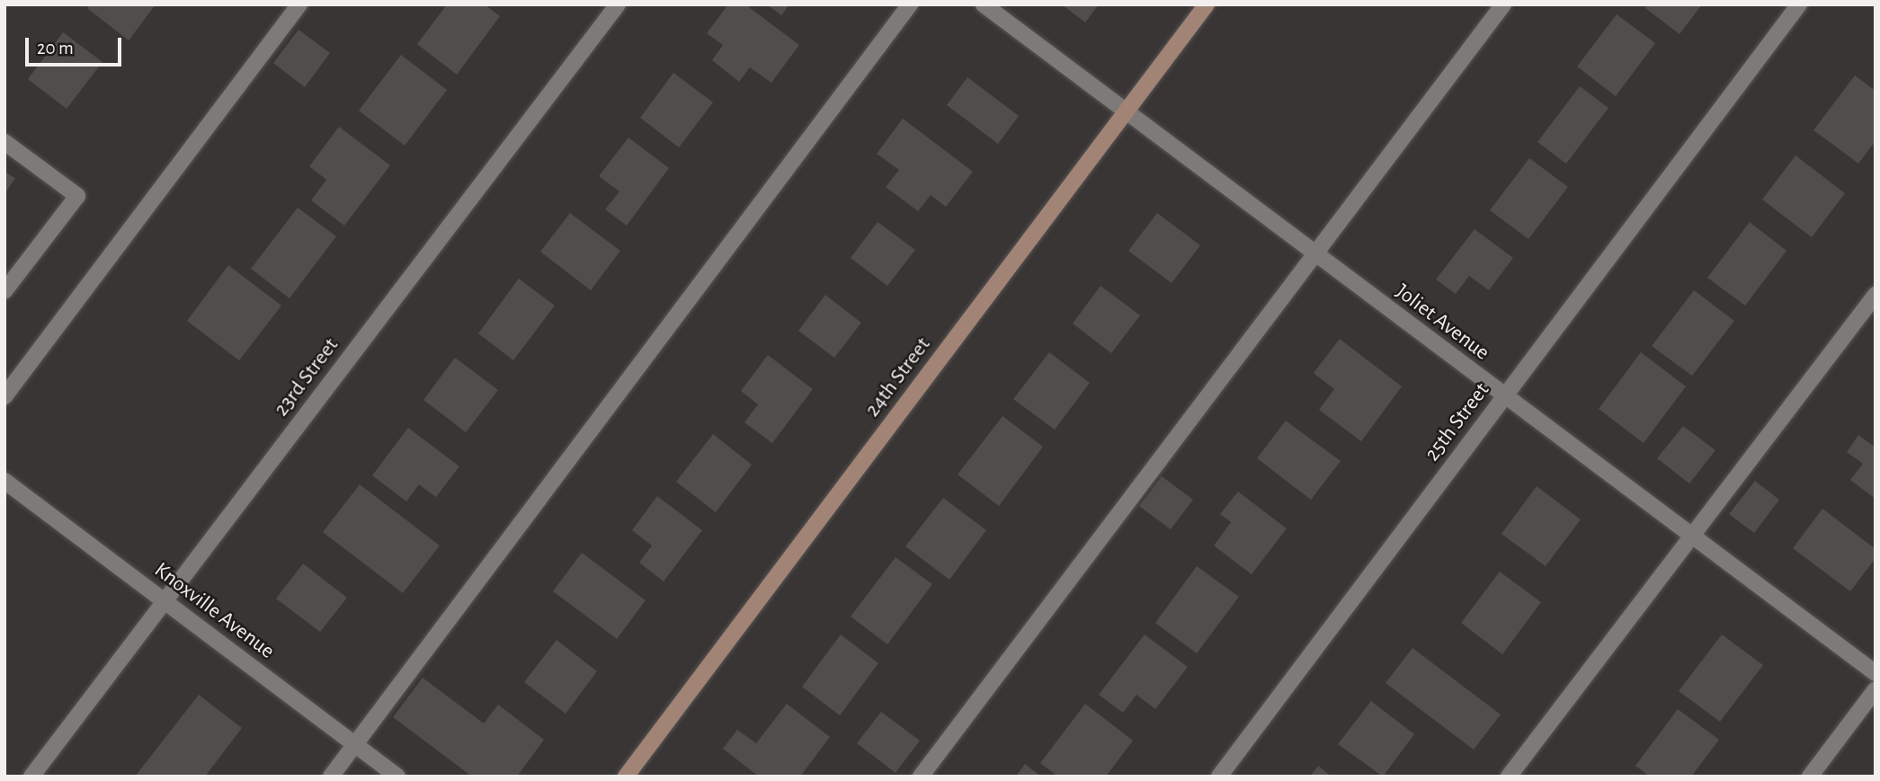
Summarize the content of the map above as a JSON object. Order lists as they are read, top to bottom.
{
  "streets": {
    "street": [
      "Joliet Avenue",
      "23rd Street",
      "24th Street",
      "25th Street",
      "Knoxville Avenue"
    ]
  },
  "crossings": [
    ["Joliet Avenue", "24th Street"],
    ["Joliet Avenue", "25th Street"],
    ["23rd Street", "Knoxville Avenue"]
  ],
  "scale_bar": "20 m"
}
